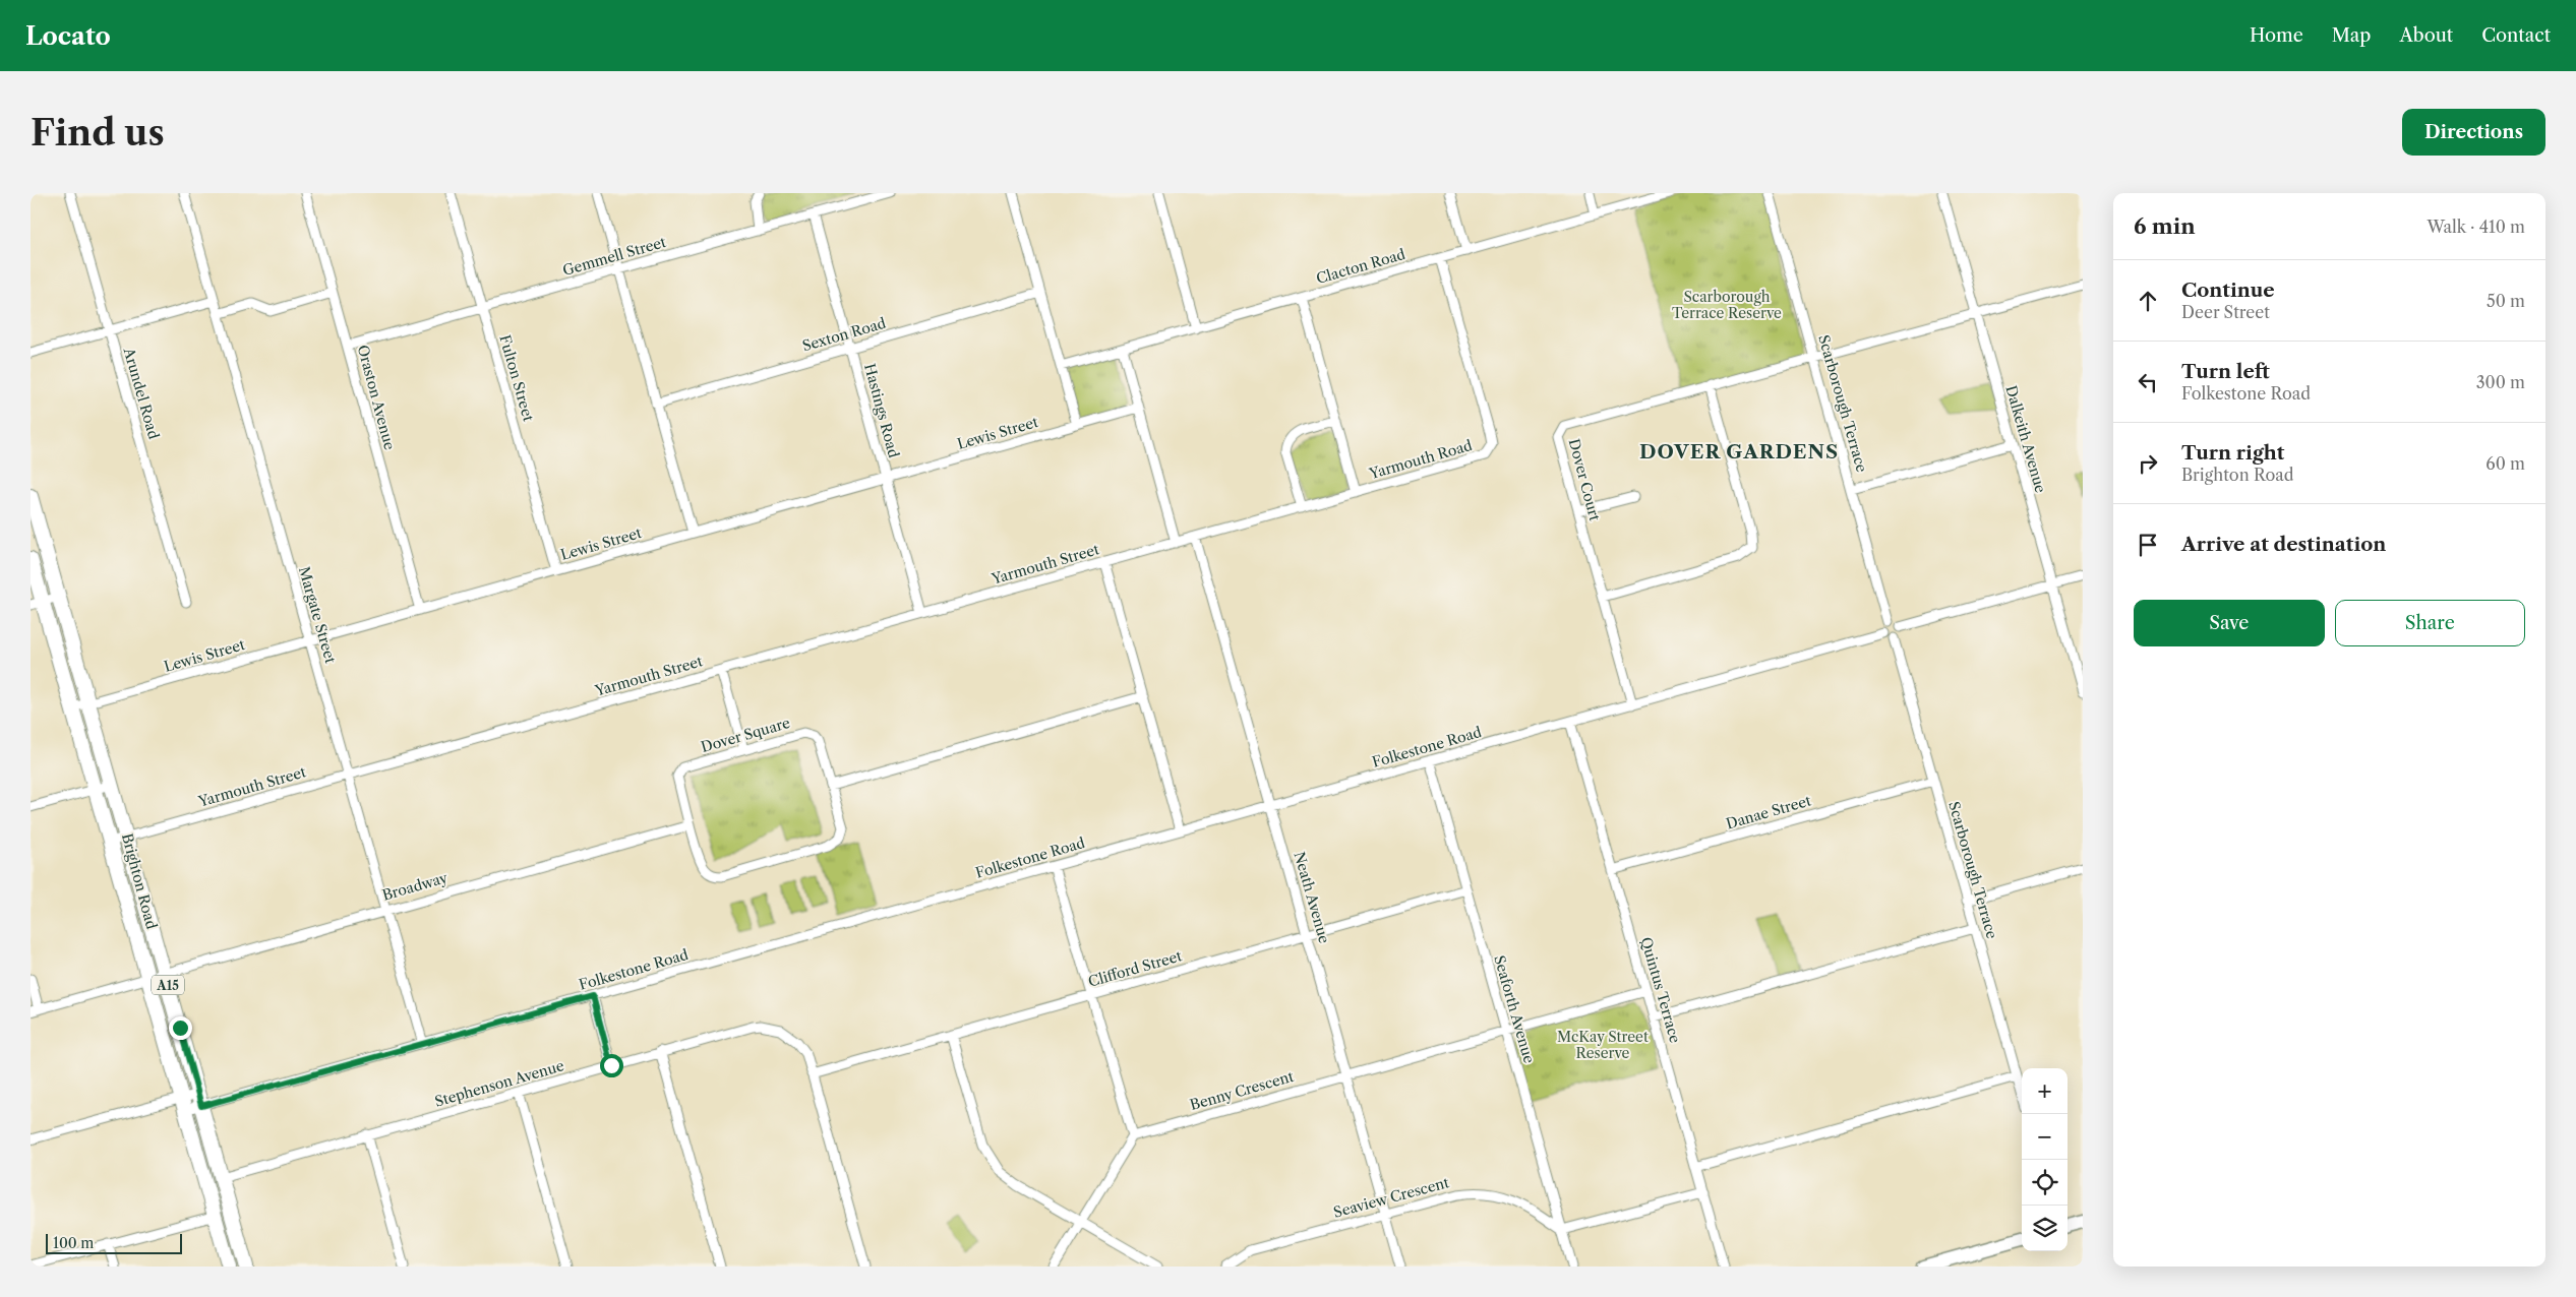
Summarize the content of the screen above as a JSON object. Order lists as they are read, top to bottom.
{
  "streets": {
    "main road": ["Brighton Road", "A15"],
    "street": [
      "Gemmell Street",
      "Clacton Road",
      "Sexton Road",
      "Fulton Street",
      "Arundel Road",
      "Oraston Avenue",
      "Scarborough Terrace",
      "Hastings Road",
      "Lewis Street",
      "Dalkeith Avenue",
      "Yarmouth Road",
      "Dover Court",
      "Yarmouth Street",
      "Margate Street",
      "Dover Square",
      "Folkestone Road",
      "Danae Street",
      "Broadway",
      "Neath Avenue",
      "Clifford Street",
      "Quintus Terrace",
      "Seaforth Avenue",
      "Stephenson Avenue",
      "Benny Crescent",
      "Seaview Crescent"
    ]
  },
  "crossings": [
    ["Gemmell Street", "Fulton Street"],
    ["Gemmell Street", "Oraston Avenue"],
    ["Gemmell Street", "Hastings Road"],
    ["Clacton Road", "Yarmouth Road"],
    ["Sexton Road", "Hastings Road"],
    ["Fulton Street", "Lewis Street"],
    ["Oraston Avenue", "Lewis Street"],
    ["Scarborough Terrace", "Dover Court"],
    ["Scarborough Terrace", "Folkestone Road"],
    ["Scarborough Terrace", "Danae Street"],
    ["Hastings Road", "Lewis Street"],
    ["Hastings Road", "Yarmouth Street"],
    ["Lewis Street", "Margate Street"],
    ["Lewis Street", "Brighton Road"],
    ["Dalkeith Avenue", "Dover Court"],
    ["Yarmouth Road", "Yarmouth Street"],
    ["Yarmouth Road", "Neath Avenue"],
    ["Dover Court", "Folkestone Road"],
    ["Yarmouth Street", "Margate Street"],
    ["Yarmouth Street", "Brighton Road"],
    ["Yarmouth Street", "Neath Avenue"],
    ["Margate Street", "Folkestone Road"],
    ["Margate Street", "Broadway"],
    ["Dover Square", "Broadway"],
    ["Folkestone Road", "Brighton Road"],
    ["Folkestone Road", "Neath Avenue"],
    ["Folkestone Road", "Quintus Terrace"],
    ["Folkestone Road", "Seaforth Avenue"],
    ["Danae Street", "Quintus Terrace"],
    ["Brighton Road", "Broadway"],
    ["Brighton Road", "Stephenson Avenue"],
    ["Neath Avenue", "Clifford Street"],
    ["Neath Avenue", "Benny Crescent"],
    ["Neath Avenue", "Seaview Crescent"],
    ["Clifford Street", "Seaforth Avenue"],
    ["Clifford Street", "Stephenson Avenue"],
    ["Quintus Terrace", "Benny Crescent"],
    ["Seaforth Avenue", "Benny Crescent"],
    ["Seaforth Avenue", "Seaview Crescent"]
  ],
  "districts": ["DOVER GARDENS"],
  "parks": ["Scarborough Terrace Reserve", "McKay Street Reserve"],
  "scale_bar": "100 m",
  "page": {
    "header": "Locato",
    "nav": [
      "Home",
      "Map",
      "About",
      "Contact"
    ],
    "buttons": [
      "Directions",
      ["Save", "Share"]
    ],
    "title": "Find us",
    "heading": ["6 min", "Walk · 410 m"],
    "list": [
      ["Continue", "Deer Street", "50 m"],
      ["Turn left", "Folkestone Road", "300 m"],
      ["Turn right", "Brighton Road", "60 m"],
      "Arrive at destination"
    ],
    "map_buttons": ["+", "−"],
    "scale": "100 m"
  }
}
